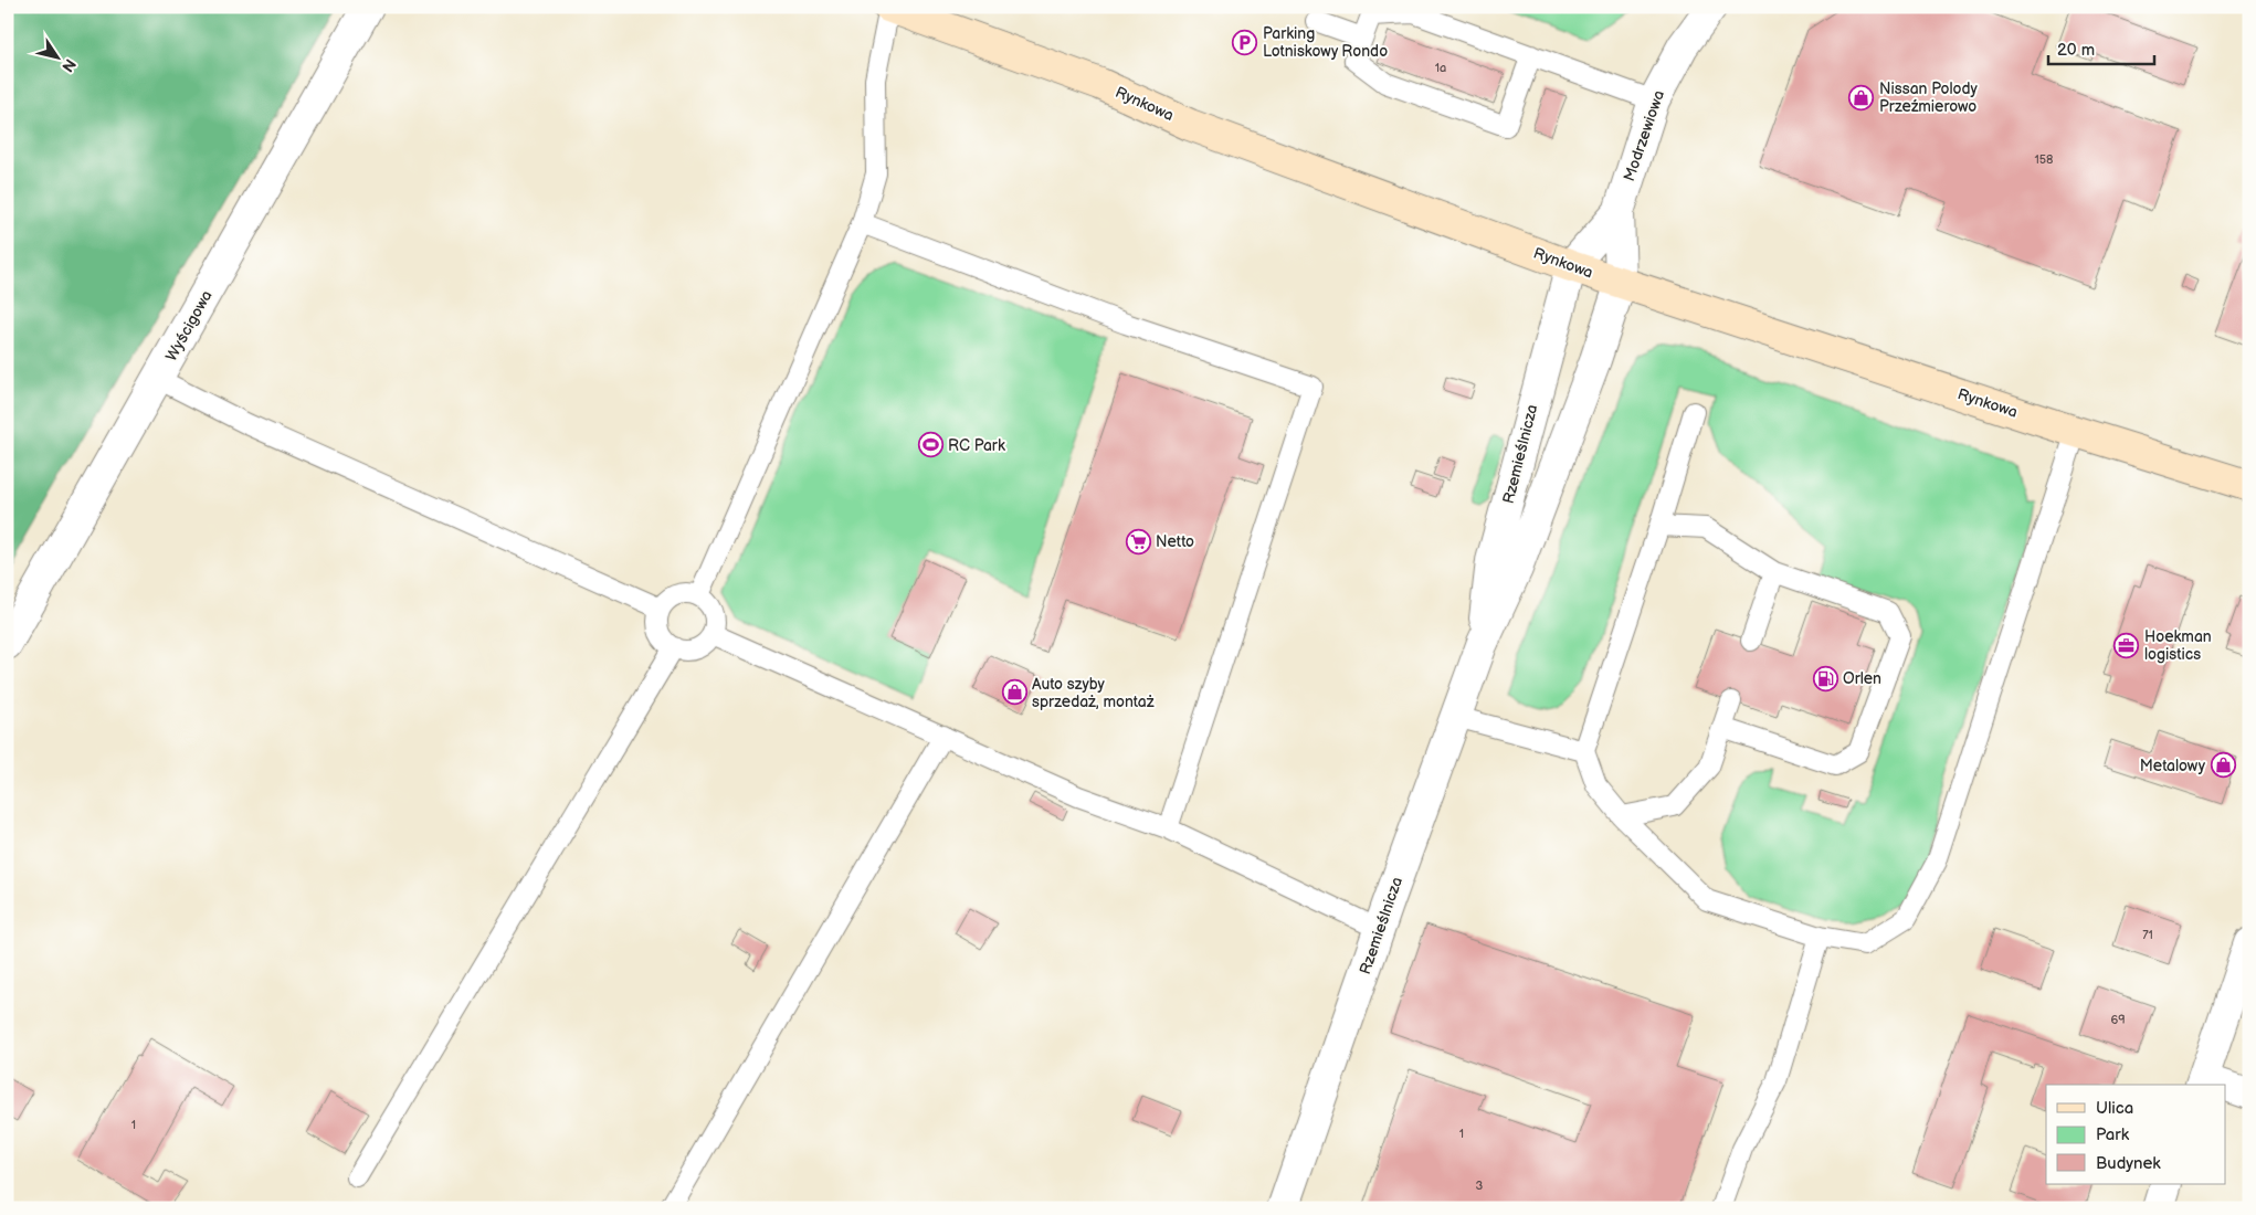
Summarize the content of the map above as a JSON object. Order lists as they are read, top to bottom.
{
  "streets": {
    "street": [
      "Rynkowa",
      "Modrzewiowa",
      "Wyścigowa",
      "Rzemieślnicza"
    ]
  },
  "crossings": [
    ["Rynkowa", "Modrzewiowa"],
    ["Rynkowa", "Rzemieślnicza"],
    ["Modrzewiowa", "Rzemieślnicza"]
  ],
  "places": {
    "parking": ["Parking Lotniskowy Rondo"],
    "shop": ["Nissan Polody Przeźmierowo", "Auto szyby sprzedaż, montaż", "Metalowy"],
    "sports": ["RC Park"],
    "supermarket": ["Netto"],
    "office": ["Hoekman logistics"],
    "fuel station": ["Orlen"]
  },
  "house_numbers": [
    "1a",
    "158",
    "71",
    "69",
    "1",
    "1",
    "3"
  ],
  "legend": ["Ulica", "Park", "Budynek"],
  "scale_bar": "20 m",
  "north": "bottom right"
}
